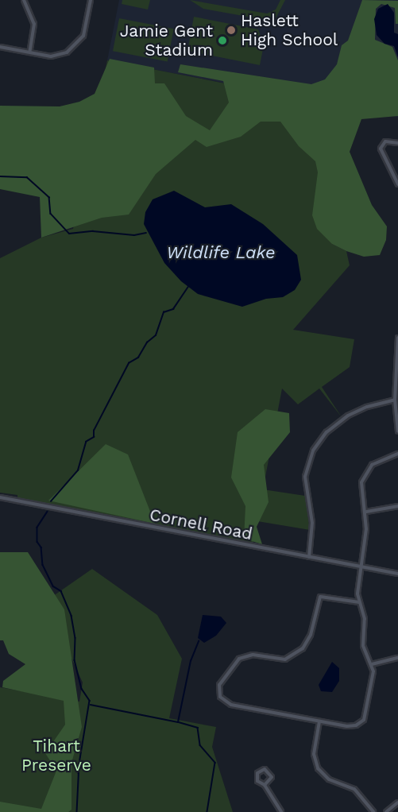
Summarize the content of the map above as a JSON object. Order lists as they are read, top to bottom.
{
  "streets": {
    "street": ["Cornell Road"]
  },
  "water": ["Wildlife Lake"],
  "parks": ["Tihart Preserve"],
  "places": ["Haslett High School", "Jamie Gent Stadium"]
}
